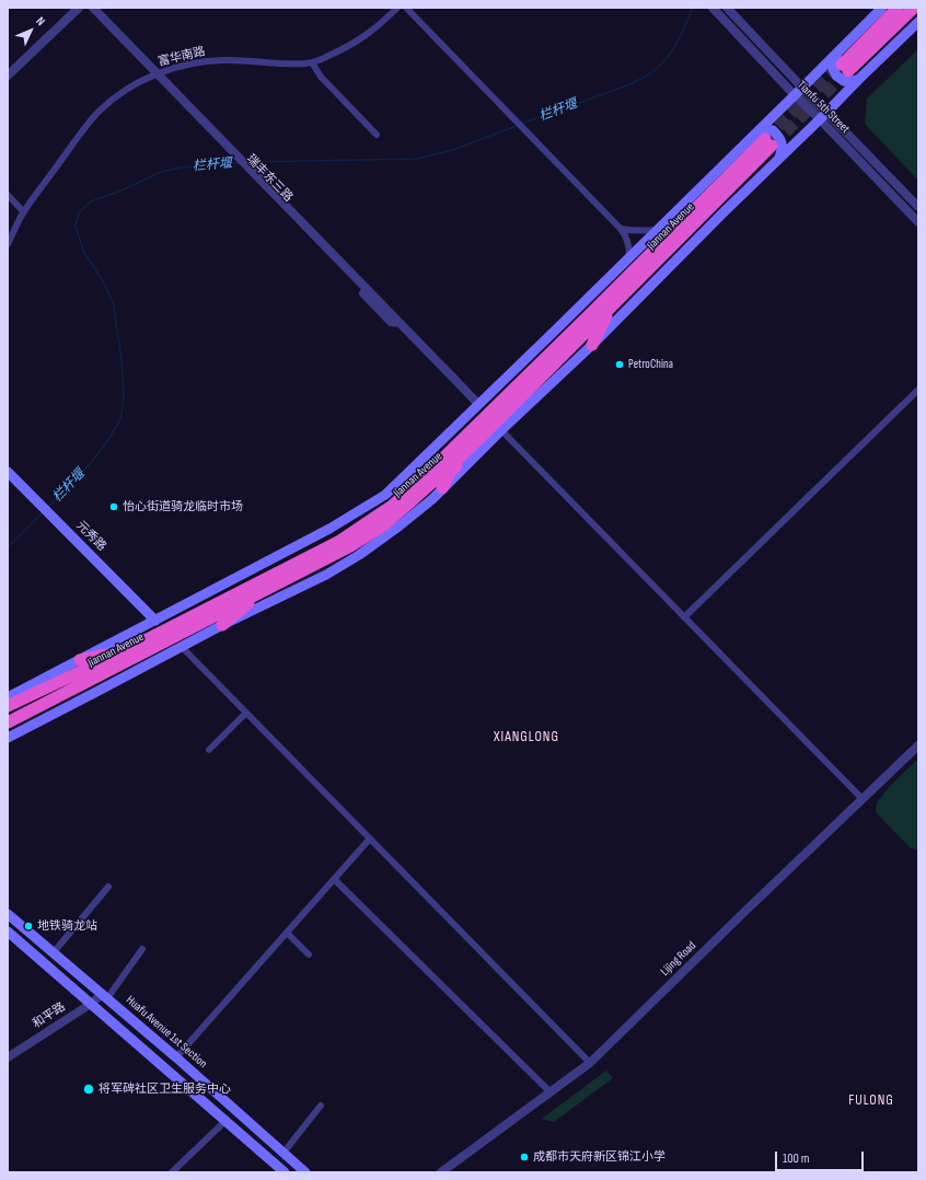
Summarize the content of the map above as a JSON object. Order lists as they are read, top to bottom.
{
  "streets": {
    "highway": ["Jiannan Avenue"],
    "main road": ["元秀路", "Huafu Avenue 1st Section"],
    "street": [
      "富华南路",
      "Tianfu 5th Street",
      "瑞丰东三路",
      "Lijing Road",
      "和平路"
    ]
  },
  "crossings": [
    ["富华南路", "瑞丰东三路"],
    ["和平路", "Huafu Avenue 1st Section"]
  ],
  "districts": ["XIANGLONG", "FULONG"],
  "water": ["栏杆堰"],
  "places": [
    "PetroChina",
    "怡心街道骑龙临时市场",
    "地铁骑龙站",
    "将军碑社区卫生服务中心",
    "成都市天府新区锦江小学"
  ],
  "scale_bar": "100 m",
  "north": "top right"
}
